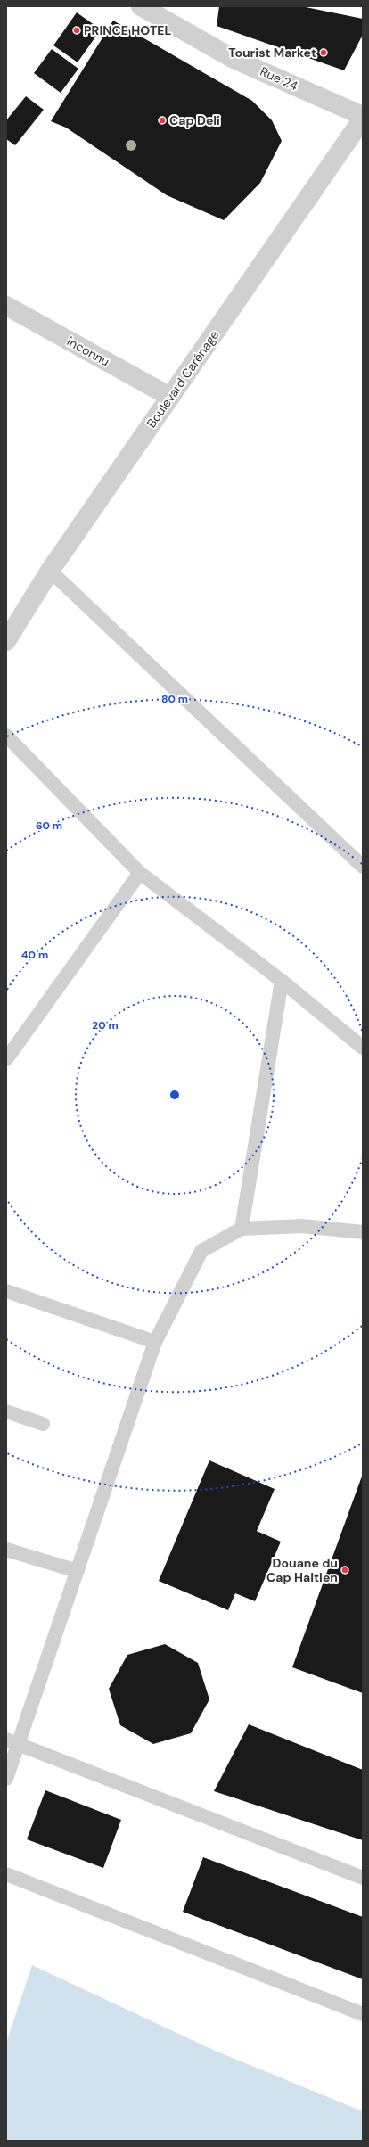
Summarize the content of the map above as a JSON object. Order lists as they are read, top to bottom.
{
  "streets": {
    "street": ["Rue 24", "inconnu", "Boulevard Carénage"]
  },
  "crossings": [
    ["Rue 24", "Boulevard Carénage"],
    ["inconnu", "Boulevard Carénage"]
  ],
  "places": [
    "PRINCE HOTEL",
    "Tourist Market",
    "Cap Deli",
    "Douane du Cap Haitien"
  ],
  "rings": [
    "80 m",
    "60 m",
    "40 m",
    "20 m"
  ]
}
